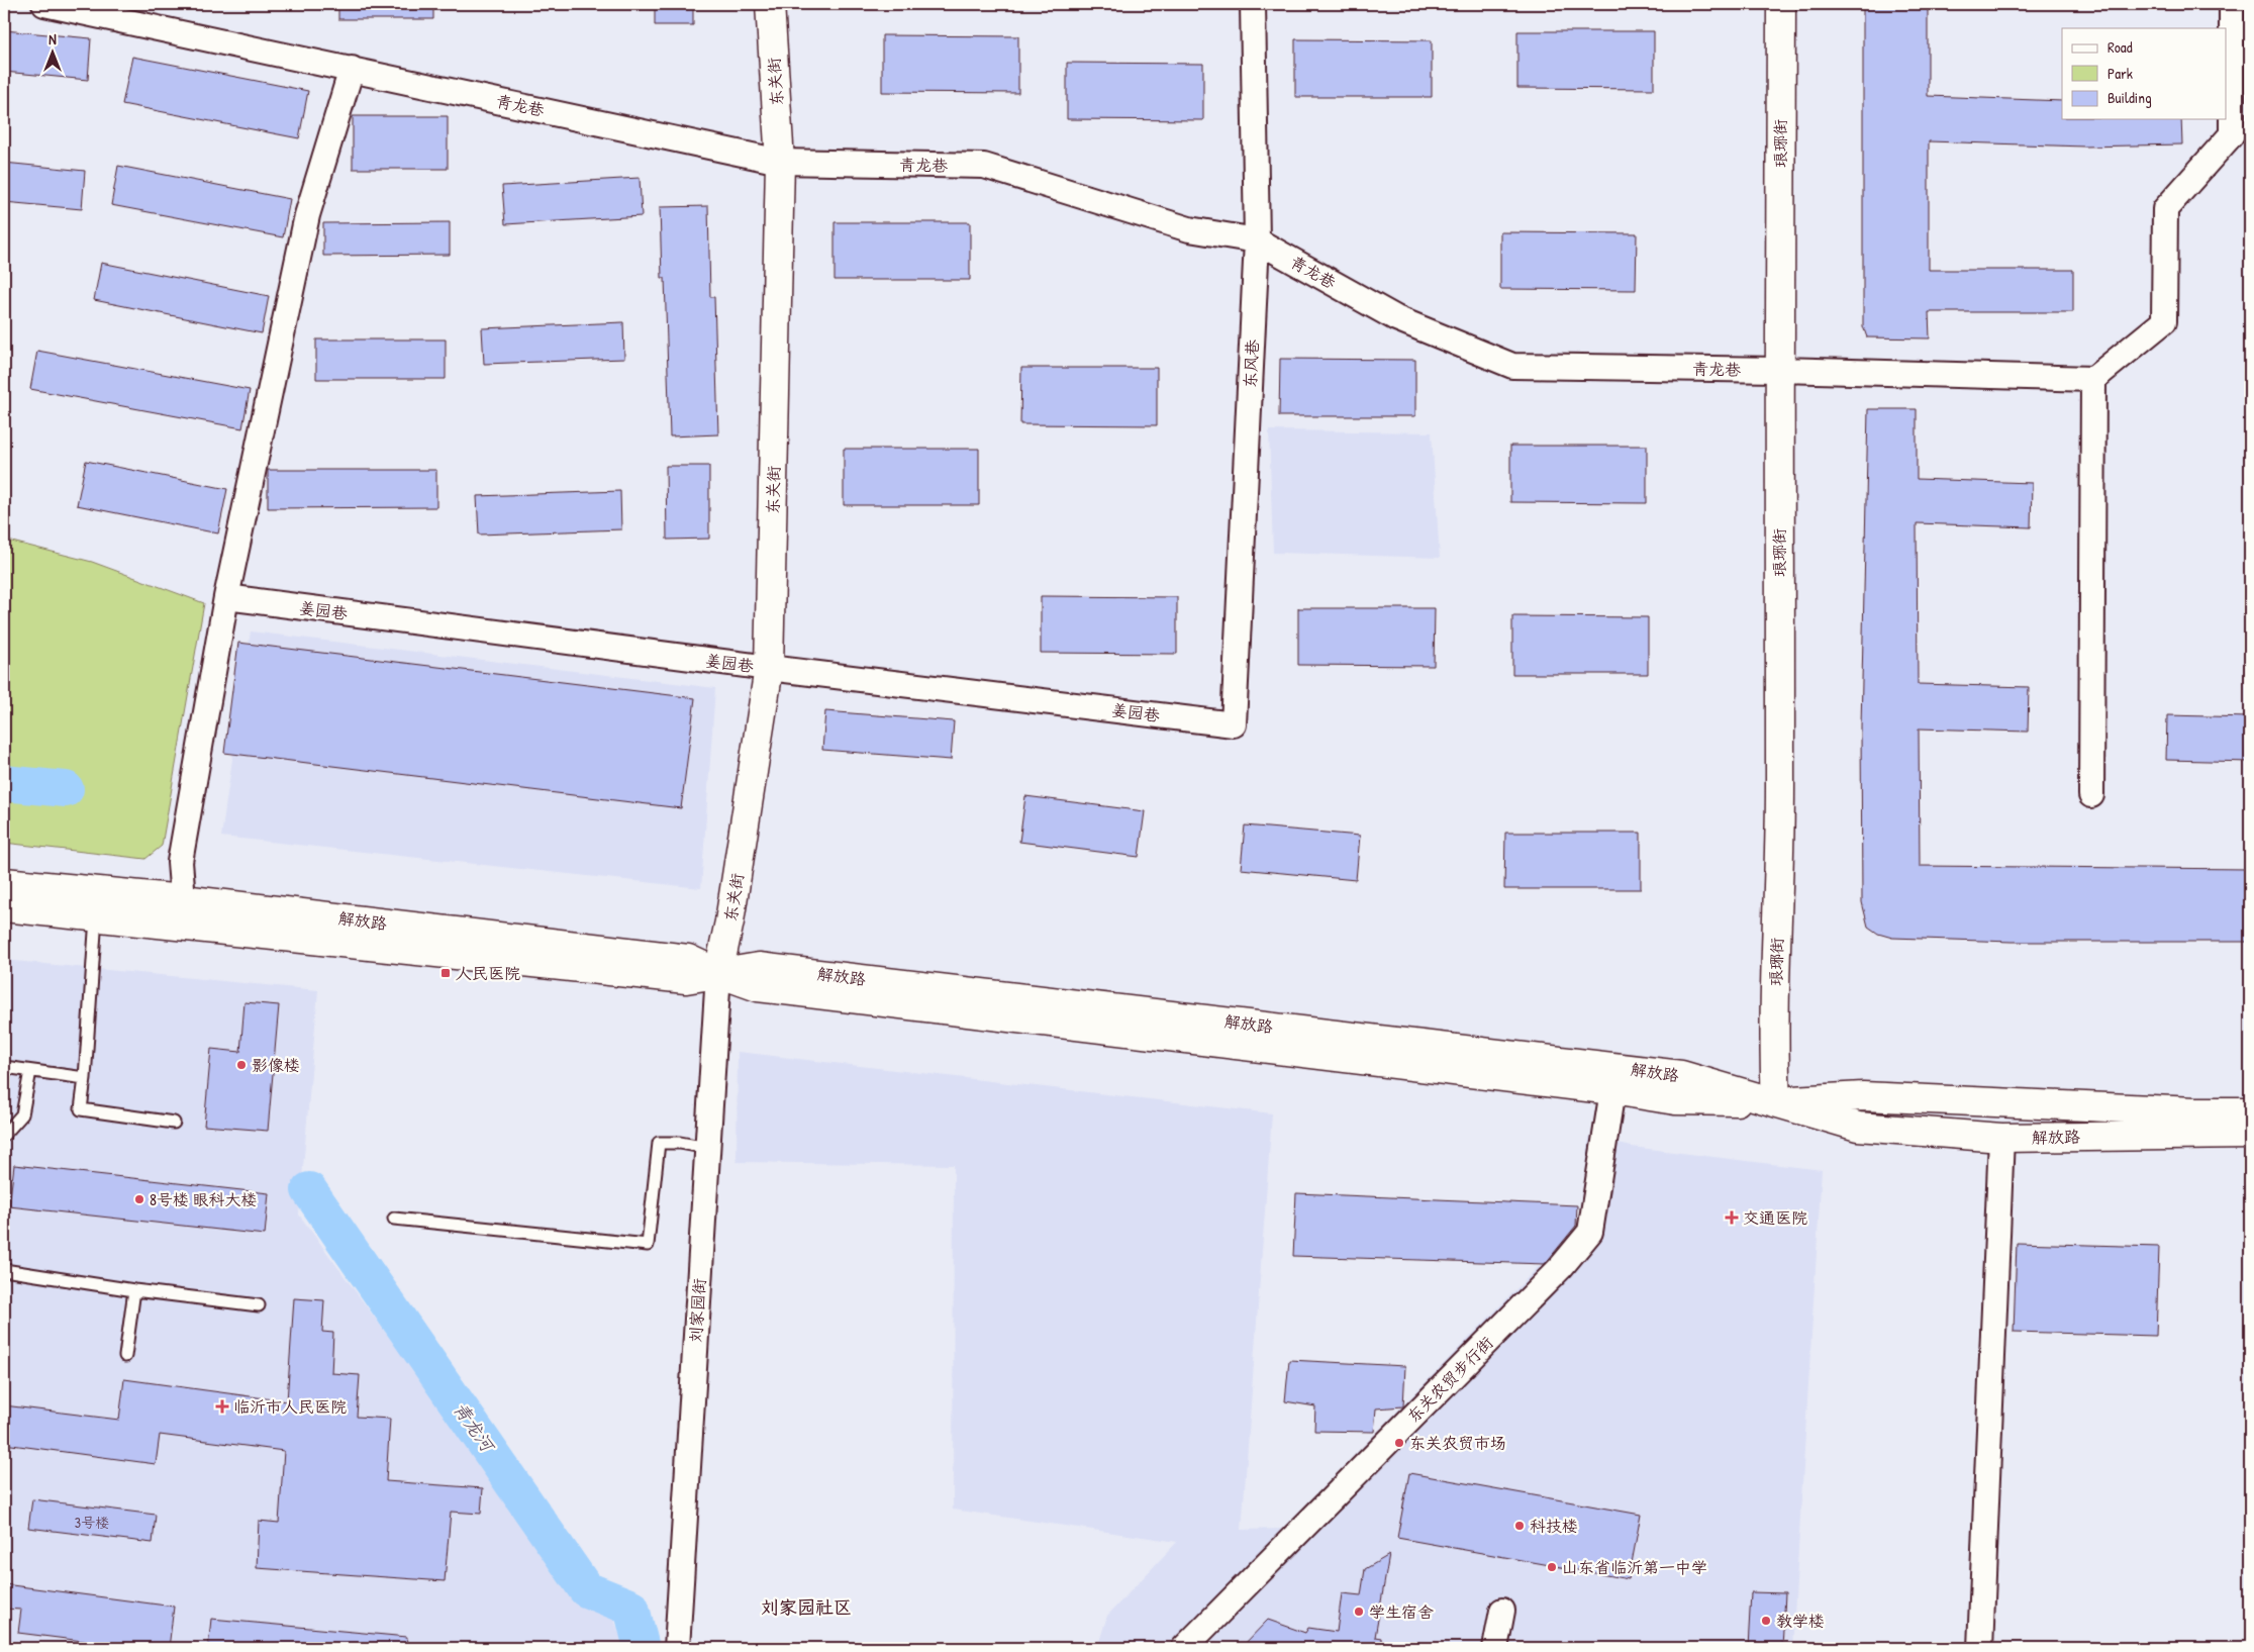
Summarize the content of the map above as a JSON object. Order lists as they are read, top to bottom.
{
  "streets": {
    "main road": ["东关街", "琅琊街", "解放路"],
    "street": [
      "青龙巷",
      "东风巷",
      "姜园巷",
      "刘家园街",
      "东关农贸步行街"
    ]
  },
  "crossings": [
    ["东关街", "青龙巷"],
    ["东关街", "姜园巷"],
    ["东关街", "解放路"],
    ["东关街", "刘家园街"],
    ["青龙巷", "琅琊街"],
    ["青龙巷", "东风巷"],
    ["琅琊街", "解放路"],
    ["东风巷", "姜园巷"],
    ["解放路", "刘家园街"],
    ["解放路", "东关农贸步行街"]
  ],
  "districts": ["刘家园社区"],
  "water": ["青龙河"],
  "places": {
    "transit": ["人民医院"],
    "other": [
      "影像楼",
      "8号楼 眼科大楼",
      "东关农贸市场",
      "科技楼",
      "山东省临沂第一中学",
      "学生宿舍",
      "教学楼"
    ],
    "health": ["交通医院", "临沂市人民医院"]
  },
  "house_numbers": ["3号楼"],
  "legend": ["Road", "Park", "Building"],
  "north": "top"
}
